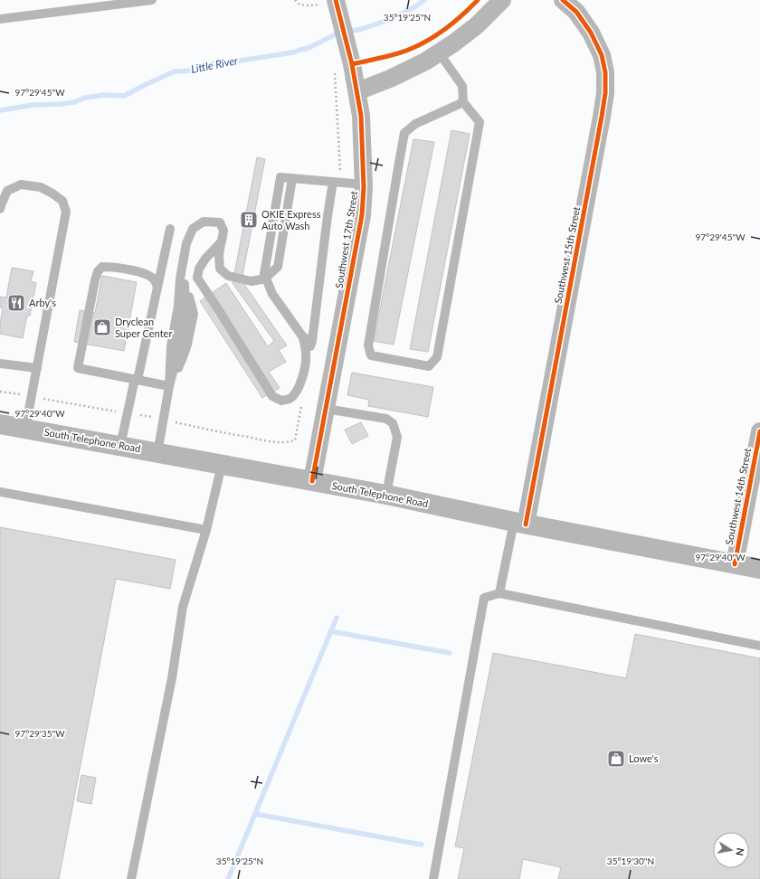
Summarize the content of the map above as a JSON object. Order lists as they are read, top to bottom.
{
  "streets": {
    "main road": ["South Telephone Road"],
    "street": ["Southwest 17th Street", "Southwest 15th Street", "Southwest 14th Street"]
  },
  "crossings": [
    ["Southwest 17th Street", "South Telephone Road"],
    ["Southwest 15th Street", "South Telephone Road"],
    ["South Telephone Road", "Southwest 14th Street"]
  ],
  "water": ["Little River"],
  "places": {
    "building": ["OKIE Express Auto Wash"],
    "restaurant": ["Arby's"],
    "shop": ["Dryclean Super Center", "Lowe's"]
  },
  "north": "right",
  "coordinates": [
    "35°19'25\"N",
    "97°29'45\"W",
    "97°29'40\"W",
    "97°29'35\"W",
    "35°19'30\"N"
  ]
}
